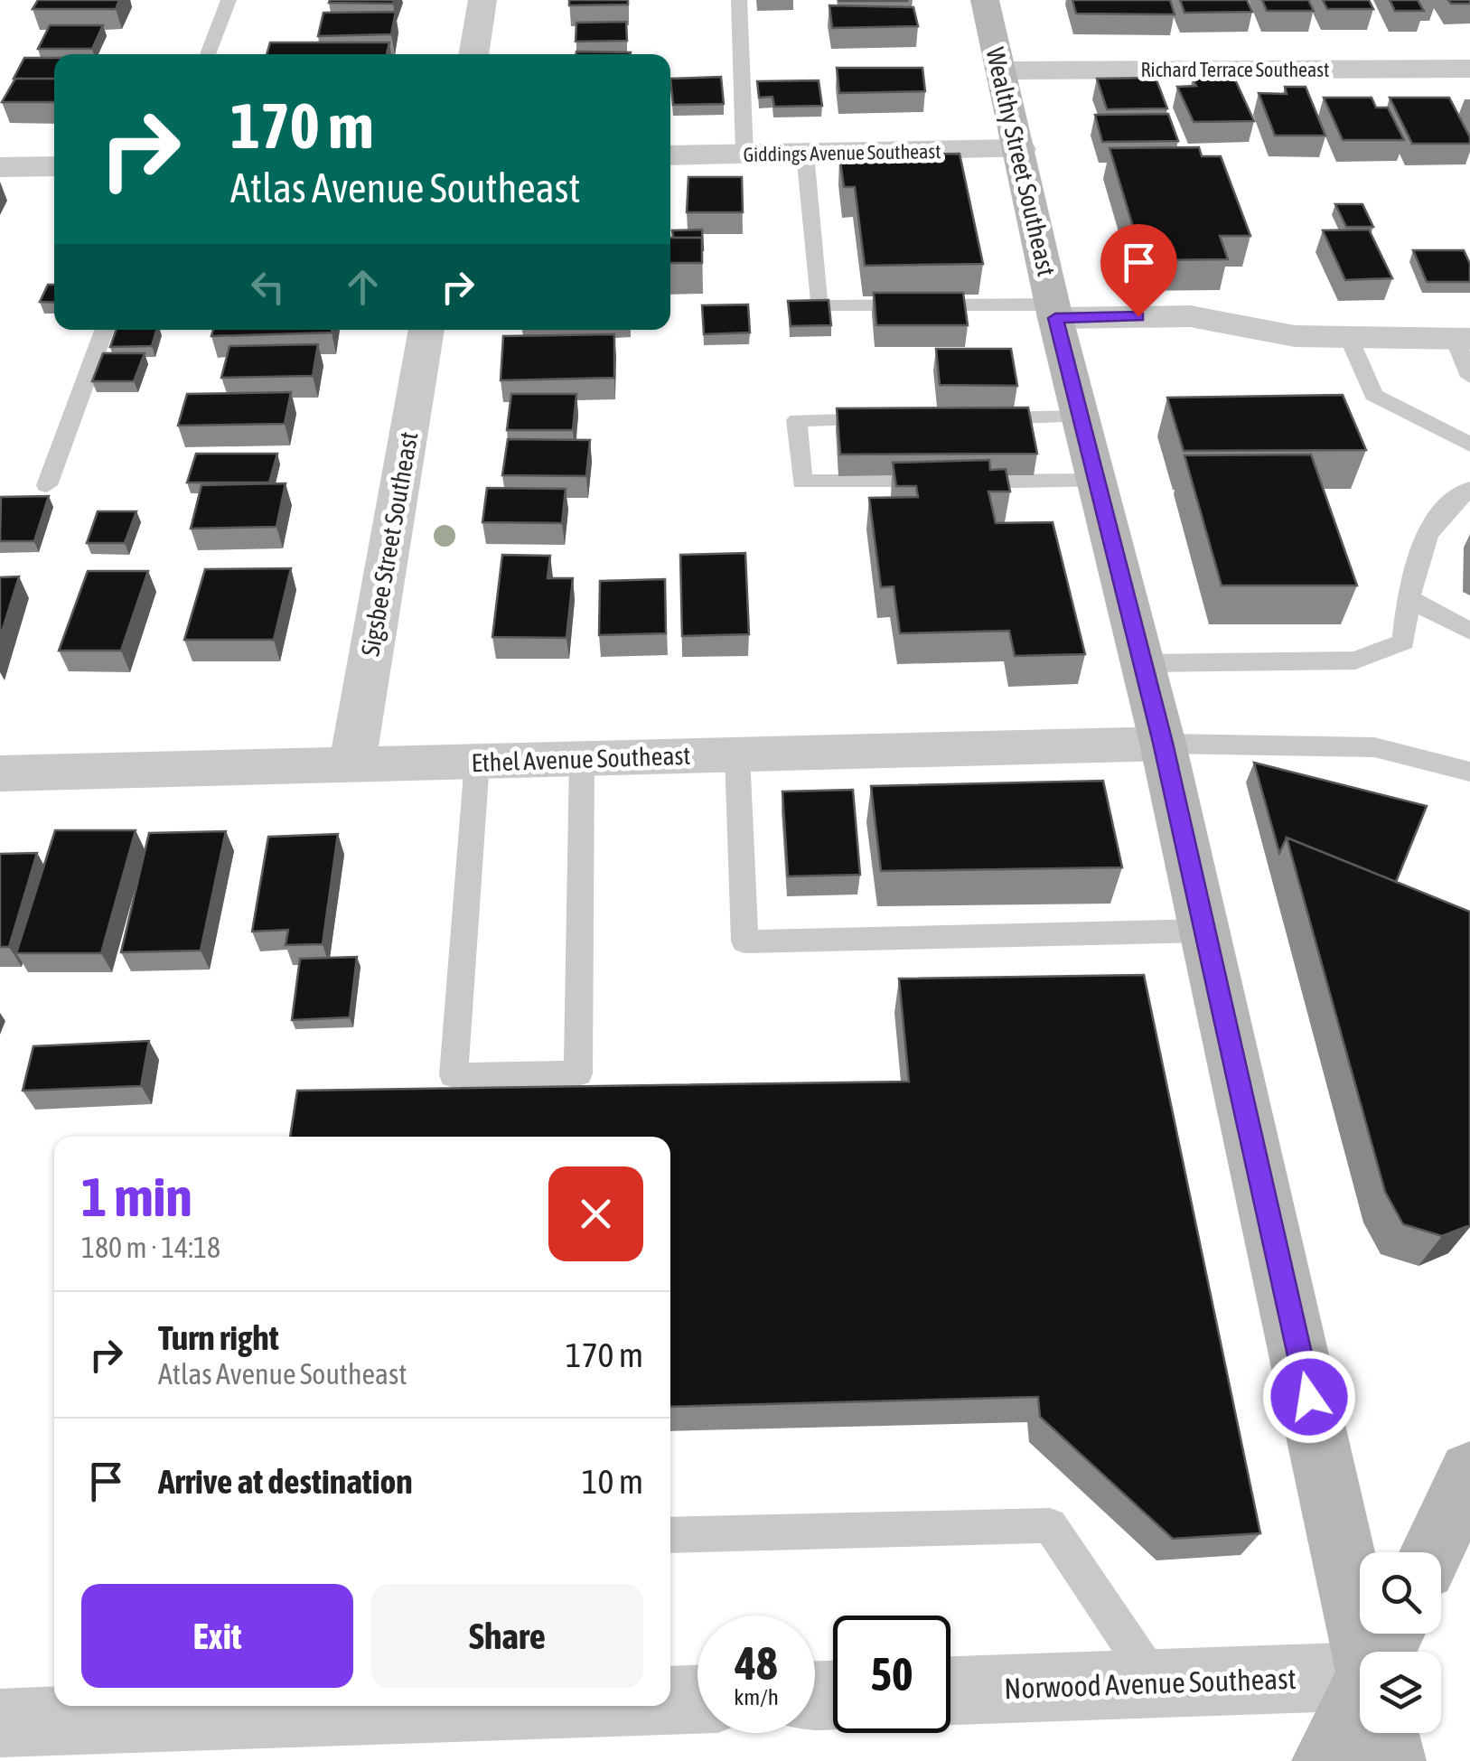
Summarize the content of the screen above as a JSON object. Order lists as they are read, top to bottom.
{
  "streets": {
    "main road": ["Wealthy Street Southeast"],
    "street": [
      "Richard Terrace Southeast",
      "Giddings Avenue Southeast",
      "Sigsbee Street Southeast",
      "Ethel Avenue Southeast",
      "Norwood Avenue Southeast"
    ]
  },
  "crossings": [
    ["Richard Terrace Southeast", "Wealthy Street Southeast"],
    ["Giddings Avenue Southeast", "Wealthy Street Southeast"],
    ["Wealthy Street Southeast", "Ethel Avenue Southeast"],
    ["Sigsbee Street Southeast", "Ethel Avenue Southeast"]
  ],
  "page": {
    "turn": ["170 m", "Atlas Avenue Southeast"],
    "heading": ["1 min", "180 m · 14:18"],
    "list": [
      {
        "name": "Turn right",
        "note": "Atlas Avenue Southeast",
        "value": "170 m"
      },
      {
        "name": "Arrive at destination",
        "value": "10 m"
      }
    ],
    "buttons": ["Exit", "Share"],
    "speed": "48 km/h",
    "limit": "50"
  }
}
